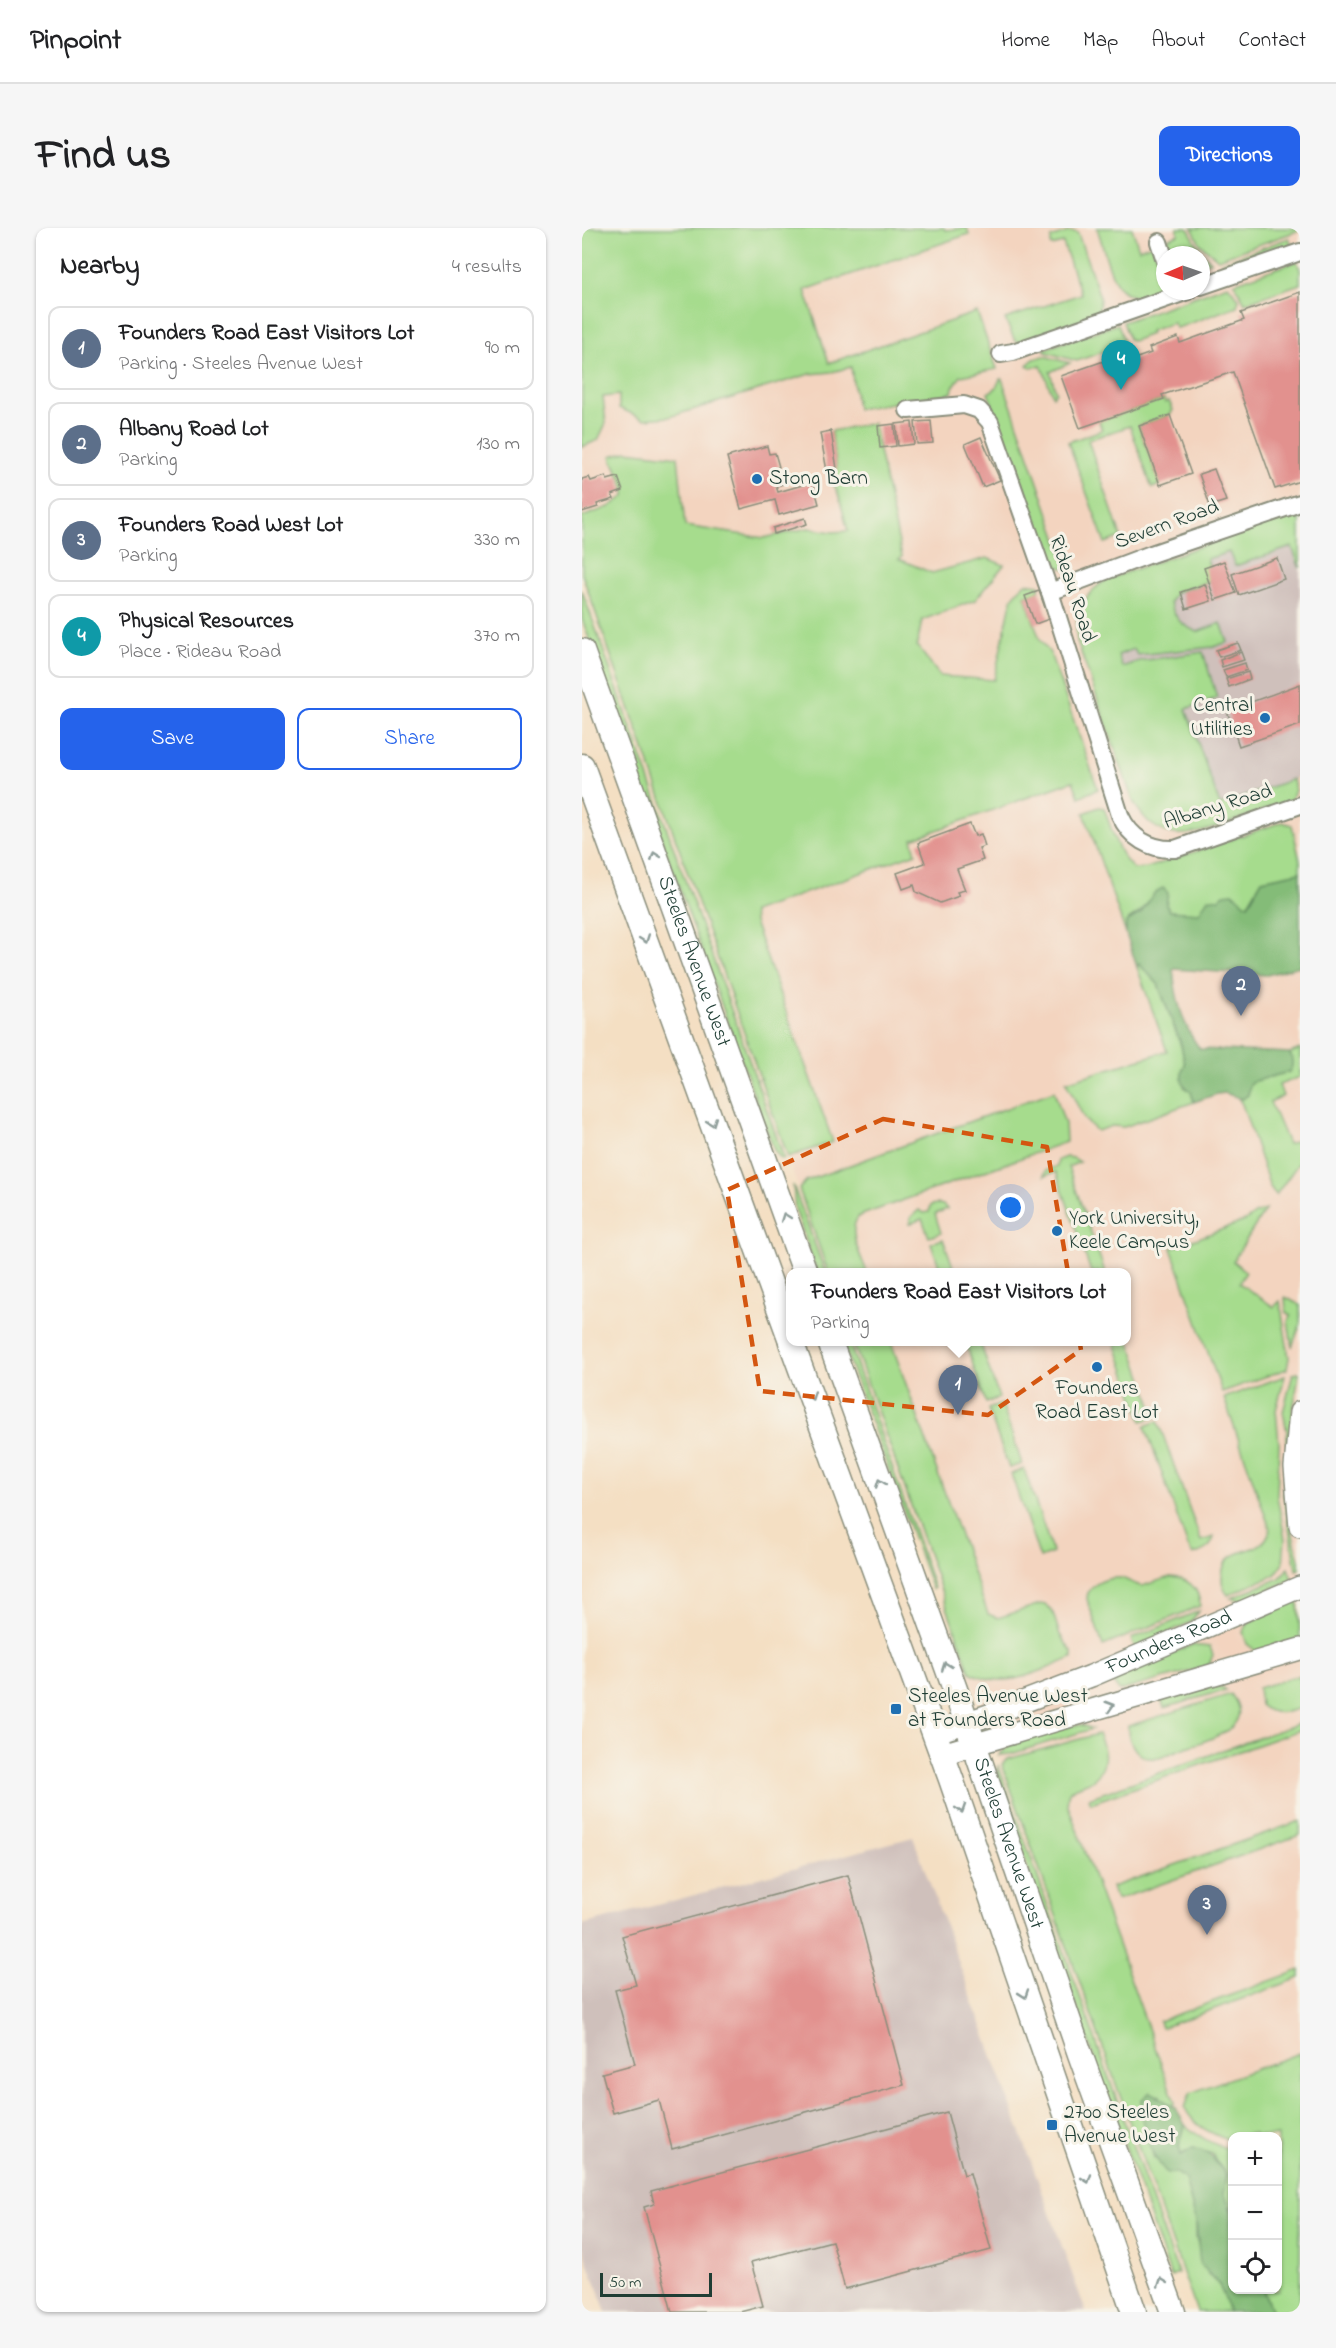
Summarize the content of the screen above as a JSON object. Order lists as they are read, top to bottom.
{
  "streets": {
    "main road": ["Steeles Avenue West"],
    "street": [
      "Severn Road",
      "Rideau Road",
      "Albany Road",
      "Founders Road"
    ]
  },
  "crossings": [
    ["Severn Road", "Rideau Road"],
    ["Rideau Road", "Albany Road"],
    ["Steeles Avenue West", "Founders Road"]
  ],
  "places": {
    "other": [
      "Stong Barn",
      "Central Utilities",
      "York University, Keele Campus",
      "Founders Road East Lot"
    ],
    "transit": ["Steeles Avenue West at Founders Road", "2700 Steeles Avenue West"]
  },
  "scale_bar": "50 m",
  "north": "left",
  "page": {
    "header": "Pinpoint",
    "nav": [
      "Home",
      "Map",
      "About",
      "Contact"
    ],
    "title": "Find us",
    "buttons": [
      "Directions",
      ["Save", "Share"]
    ],
    "heading": ["Nearby", "4 results"],
    "list": [
      {
        "mark": "1",
        "name": "Founders Road East Visitors Lot",
        "note": "Parking · Steeles Avenue West",
        "value": "90 m"
      },
      {
        "mark": "2",
        "name": "Albany Road Lot",
        "note": "Parking",
        "value": "130 m"
      },
      {
        "mark": "3",
        "name": "Founders Road West Lot",
        "note": "Parking",
        "value": "330 m"
      },
      {
        "mark": "4",
        "name": "Physical Resources",
        "note": "Place · Rideau Road",
        "value": "370 m"
      }
    ],
    "pins": [
      "4",
      "2",
      "1",
      "3"
    ],
    "popup": ["Founders Road East Visitors Lot", "Parking"],
    "map_buttons": ["+", "−"],
    "scale": "50 m"
  }
}
